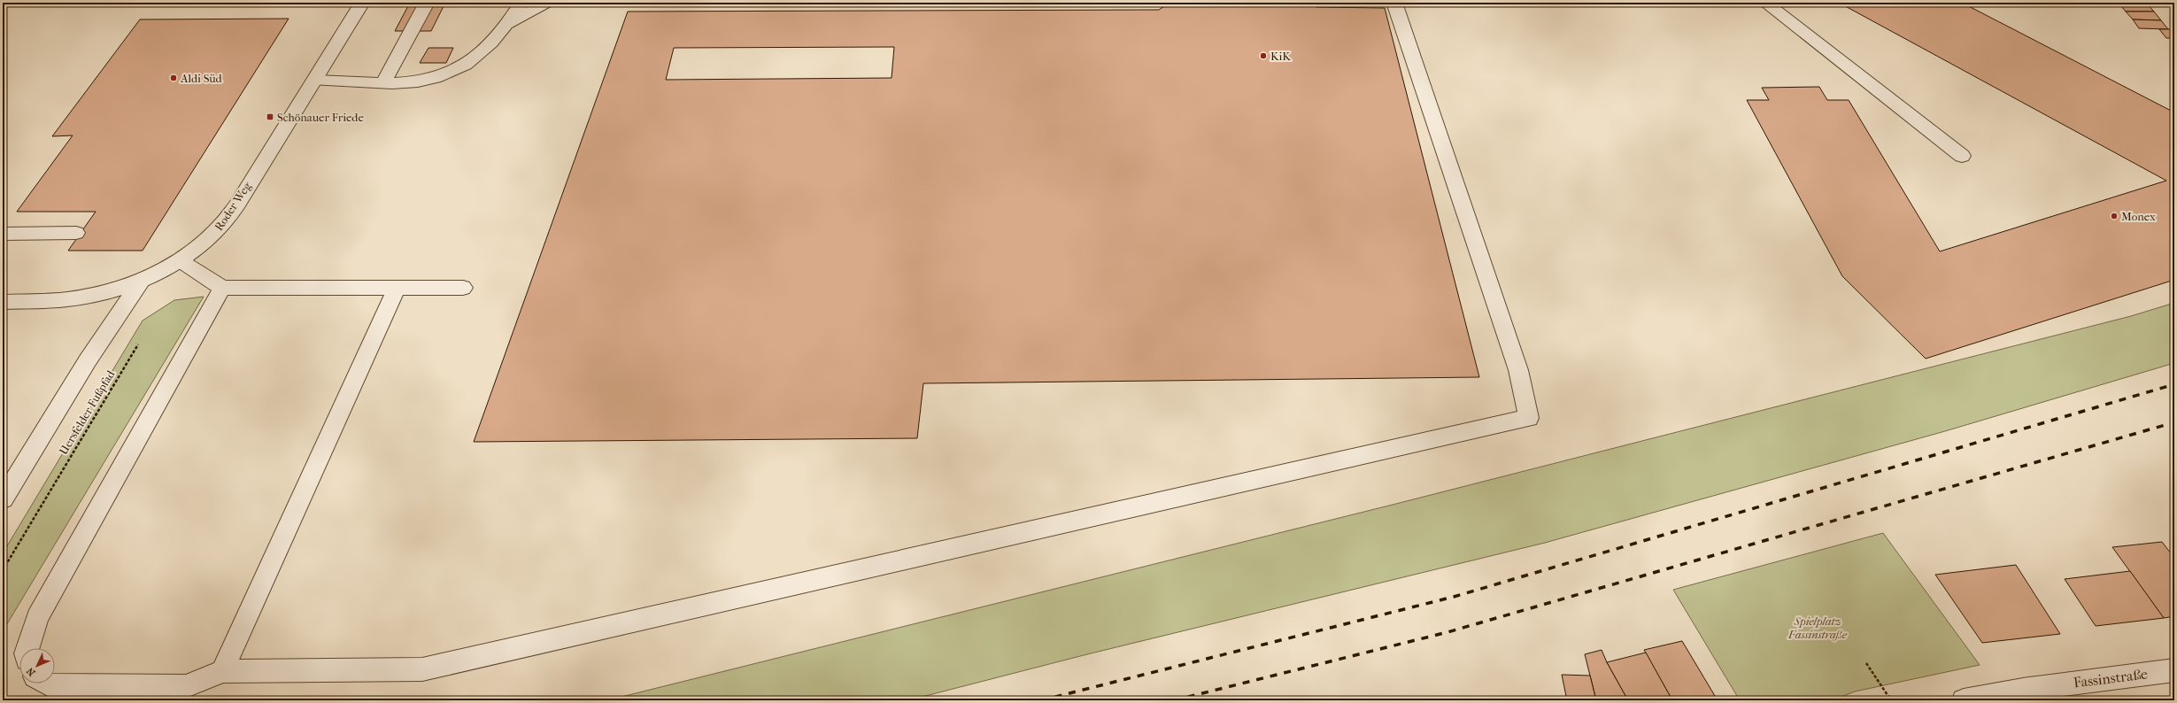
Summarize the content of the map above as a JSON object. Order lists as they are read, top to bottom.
{
  "streets": {
    "street": ["Roder Weg", "Fassinstraße"],
    "path": ["Uersfelder Fußpfad"]
  },
  "parks": ["Spielplatz Fassinstraße"],
  "places": {
    "other": ["KiK", "Aldi Süd", "Monex"],
    "transit": ["Schönauer Friede"]
  },
  "north": "bottom left"
}
